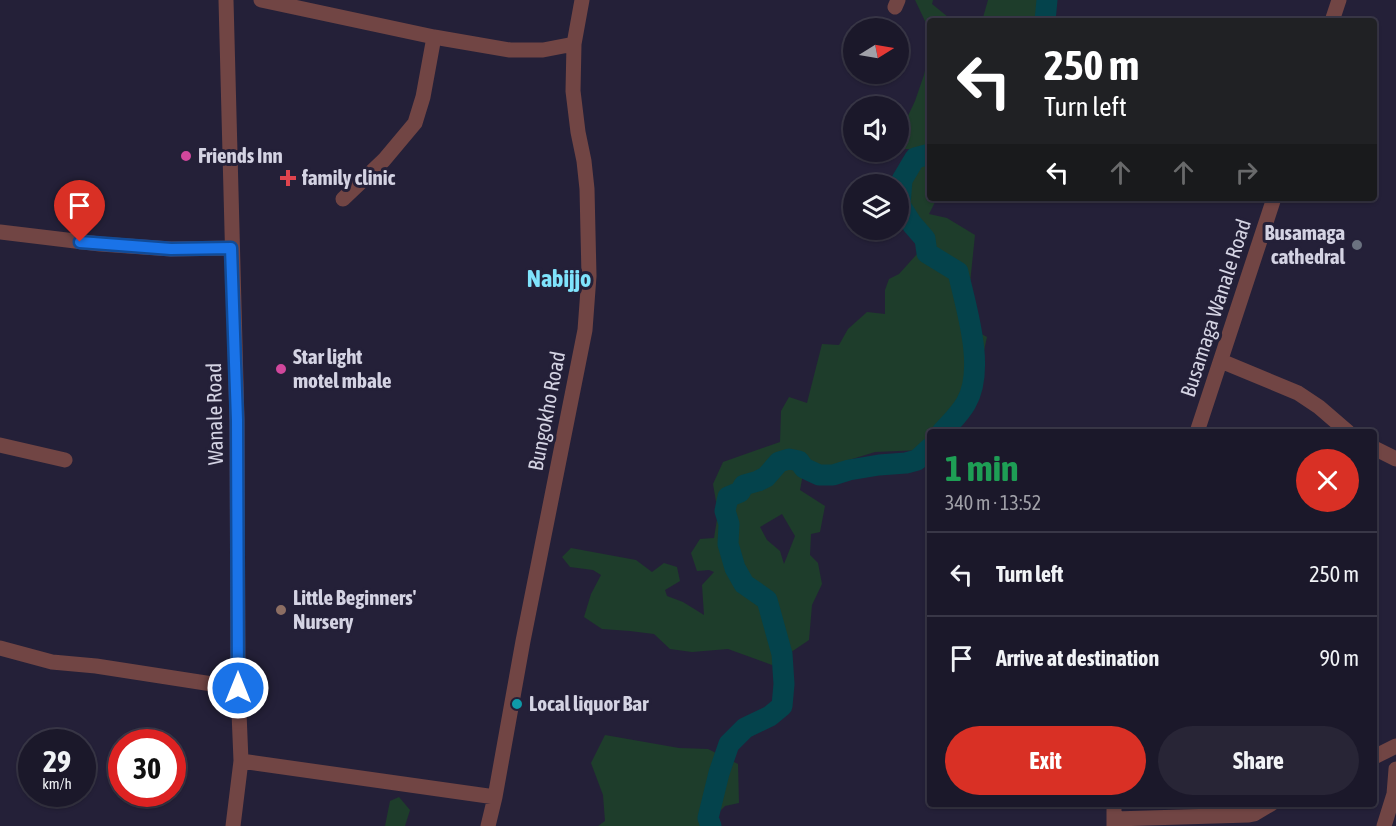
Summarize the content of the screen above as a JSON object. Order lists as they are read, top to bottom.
{
  "streets": {
    "street": ["Busamaga Wanale Road", "Bungokho Road", "Wanale Road"]
  },
  "districts": ["Nabijjo"],
  "places": {
    "other": [
      "Friends Inn",
      "Busamaga cathedral",
      "Star light motel mbale",
      "Little Beginners' Nursery",
      "Local liquor Bar"
    ],
    "health": ["family clinic"]
  },
  "north": "right",
  "page": {
    "turn": ["250 m", "Turn left"],
    "heading": ["1 min", "340 m · 13:52"],
    "list": [
      {
        "name": "Turn left",
        "value": "250 m"
      },
      {
        "name": "Arrive at destination",
        "value": "90 m"
      }
    ],
    "buttons": ["Exit", "Share"],
    "speed": "29 km/h",
    "limit": "30"
  }
}
